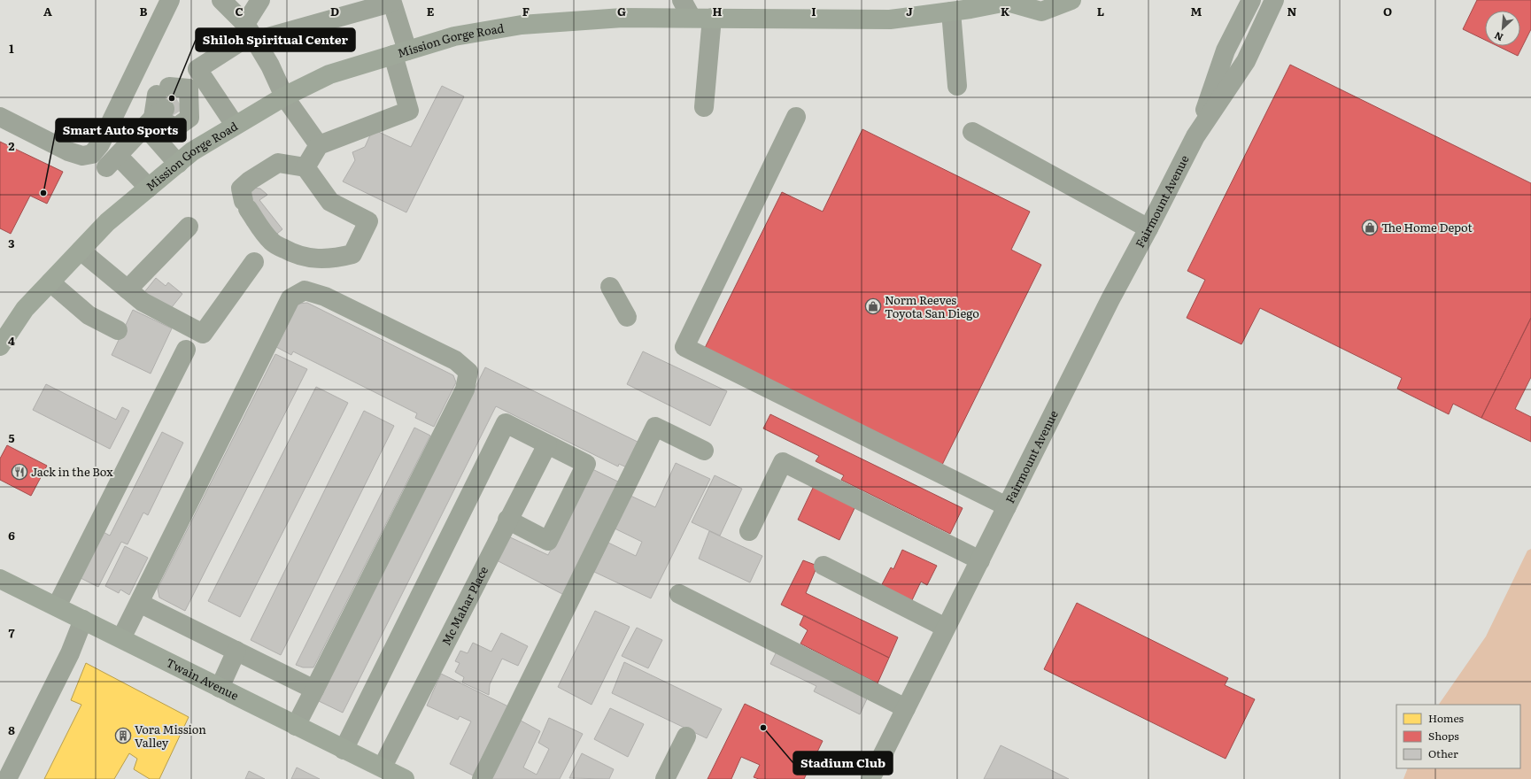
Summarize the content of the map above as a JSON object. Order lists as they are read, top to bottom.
{
  "streets": {
    "main road": ["Mission Gorge Road", "Twain Avenue"],
    "street": ["Fairmount Avenue", "Mc Mahar Place"]
  },
  "crossings": [
    ["Mc Mahar Place", "Twain Avenue"]
  ],
  "places": {
    "other": ["Shiloh Spiritual Center", "Smart Auto Sports", "Stadium Club"],
    "shop": ["The Home Depot", "Norm Reeves Toyota San Diego"],
    "restaurant": ["Jack in the Box"],
    "building": ["Vora Mission Valley"]
  },
  "legend": ["Homes", "Shops", "Other"],
  "north": "bottom left",
  "grid": {
    "columns": [
      "A",
      "B",
      "C",
      "D",
      "E",
      "F",
      "G",
      "H",
      "I",
      "J",
      "K",
      "L",
      "M",
      "N",
      "O"
    ],
    "rows": [
      "1",
      "2",
      "3",
      "4",
      "5",
      "6",
      "7",
      "8"
    ]
  }
}
